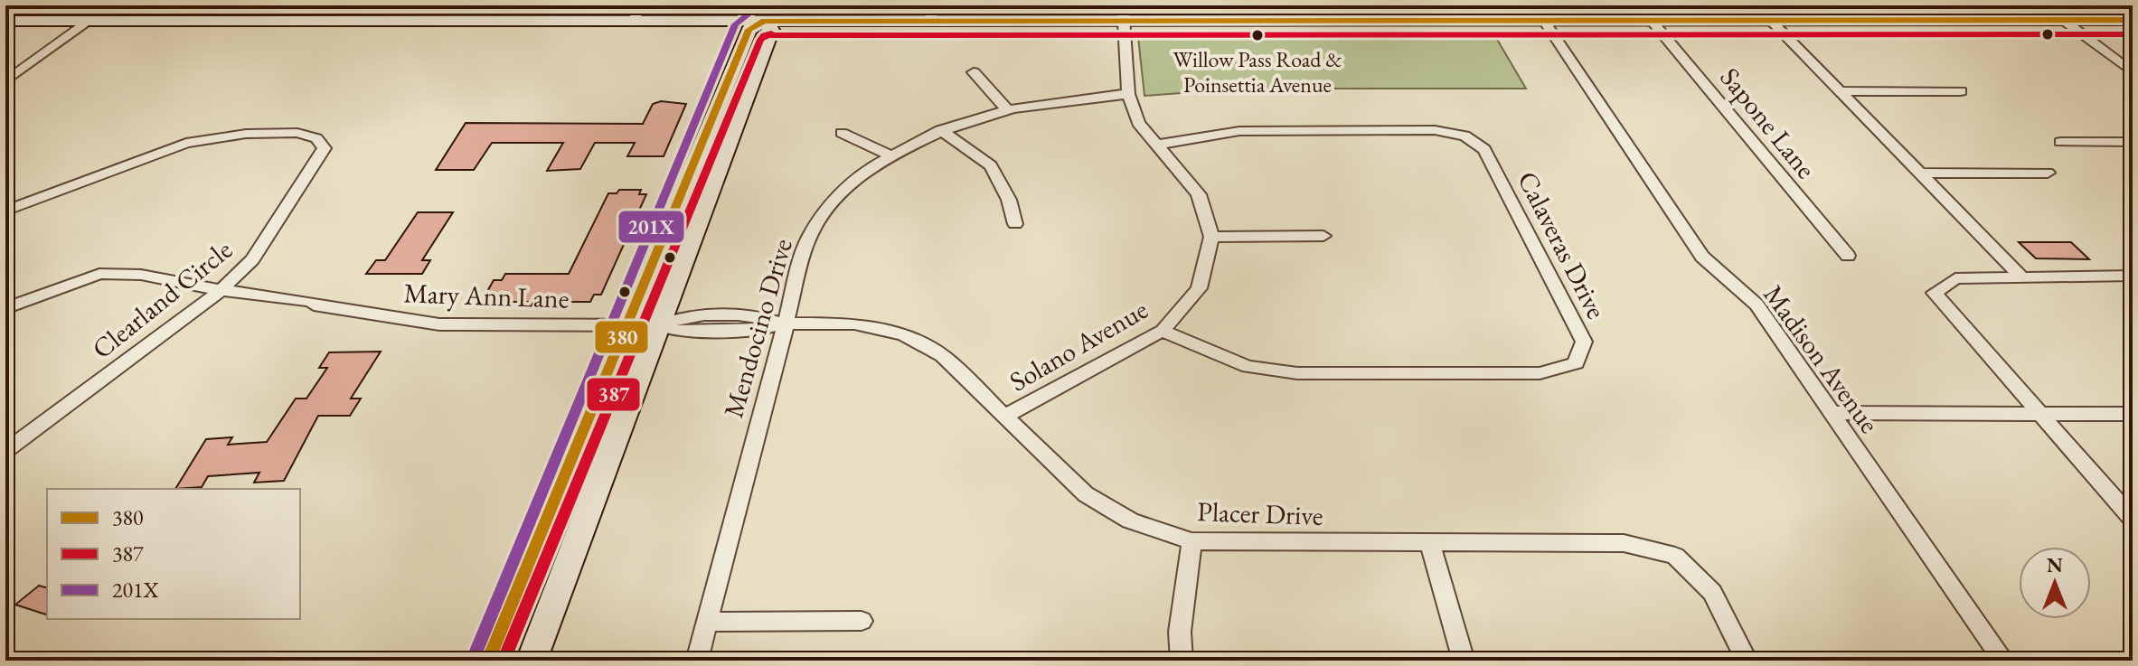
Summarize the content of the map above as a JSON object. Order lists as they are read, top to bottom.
{
  "streets": {
    "street": [
      "Sapone Lane",
      "Calaveras Drive",
      "Mary Ann Lane",
      "Clearland Circle",
      "Mendocino Drive",
      "Solano Avenue",
      "Madison Avenue",
      "Placer Drive"
    ]
  },
  "crossings": [
    ["Calaveras Drive", "Solano Avenue"],
    ["Mary Ann Lane", "Clearland Circle"],
    ["Mary Ann Lane", "Placer Drive"],
    ["Mendocino Drive", "Placer Drive"],
    ["Solano Avenue", "Placer Drive"]
  ],
  "places": ["Willow Pass Road & Poinsettia Avenue"],
  "lines": ["transit line 201X", "transit line 380", "transit line 387"],
  "legend": ["380", "387", "201X"],
  "north": "top"
}
